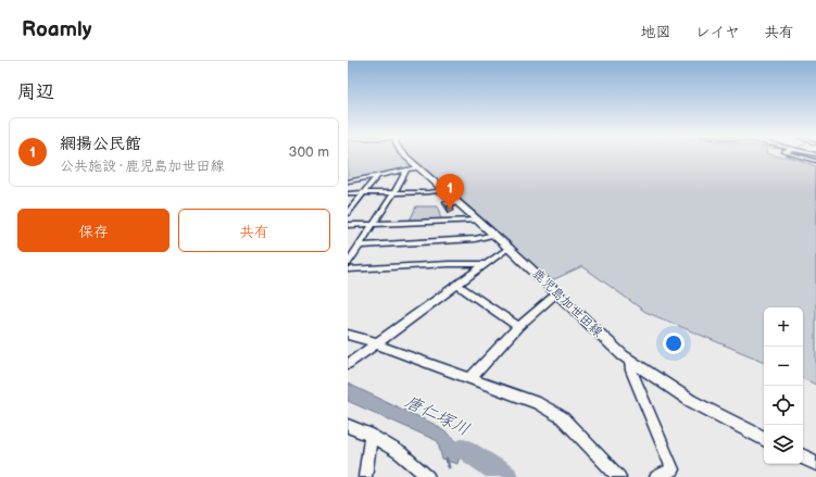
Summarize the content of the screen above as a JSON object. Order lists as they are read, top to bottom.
{
  "streets": {
    "main road": ["鹿児島加世田線"]
  },
  "water": ["唐仁塚川"],
  "page": {
    "header": "Roamly",
    "nav": ["地図", "レイヤ", "共有"],
    "heading": "周辺",
    "list": [
      {
        "mark": "1",
        "name": "網揚公民館",
        "note": "公共施設 · 鹿児島加世田線",
        "value": "300 m"
      }
    ],
    "pins": "1",
    "buttons": ["保存", "共有"],
    "map_buttons": ["+", "−"]
  }
}
